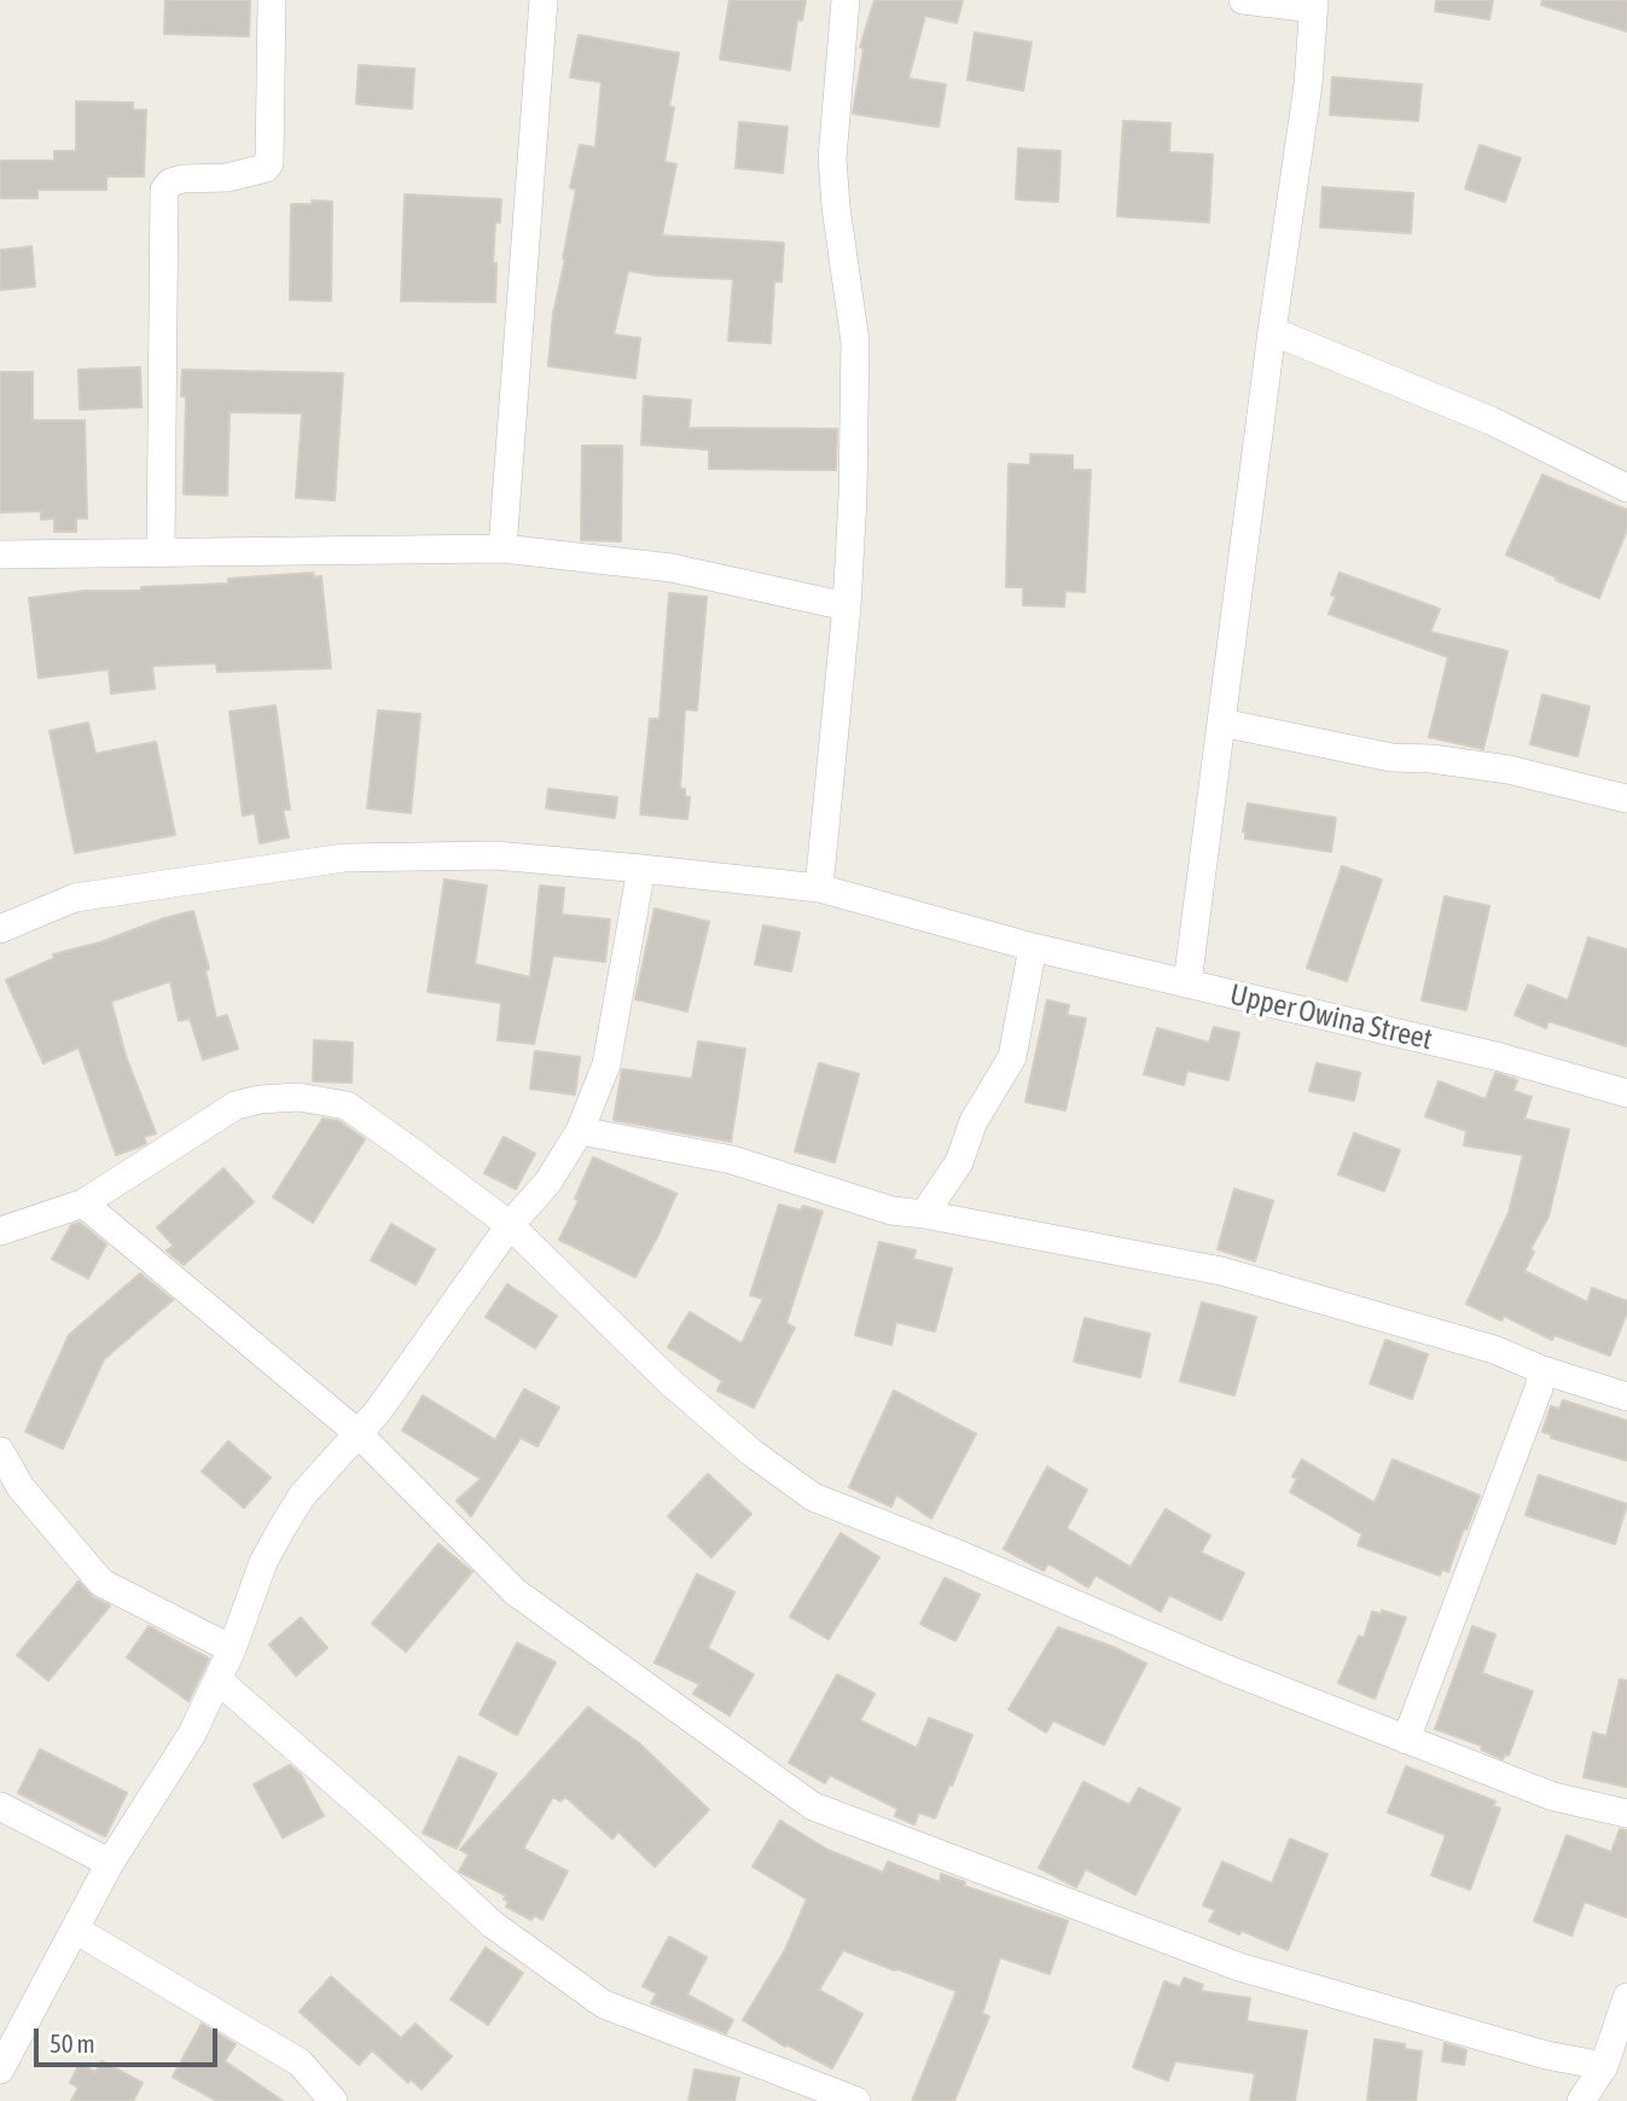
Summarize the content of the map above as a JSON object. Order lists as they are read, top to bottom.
{
  "streets": {
    "street": ["Upper Owina Street"]
  },
  "scale_bar": "50 m"
}
